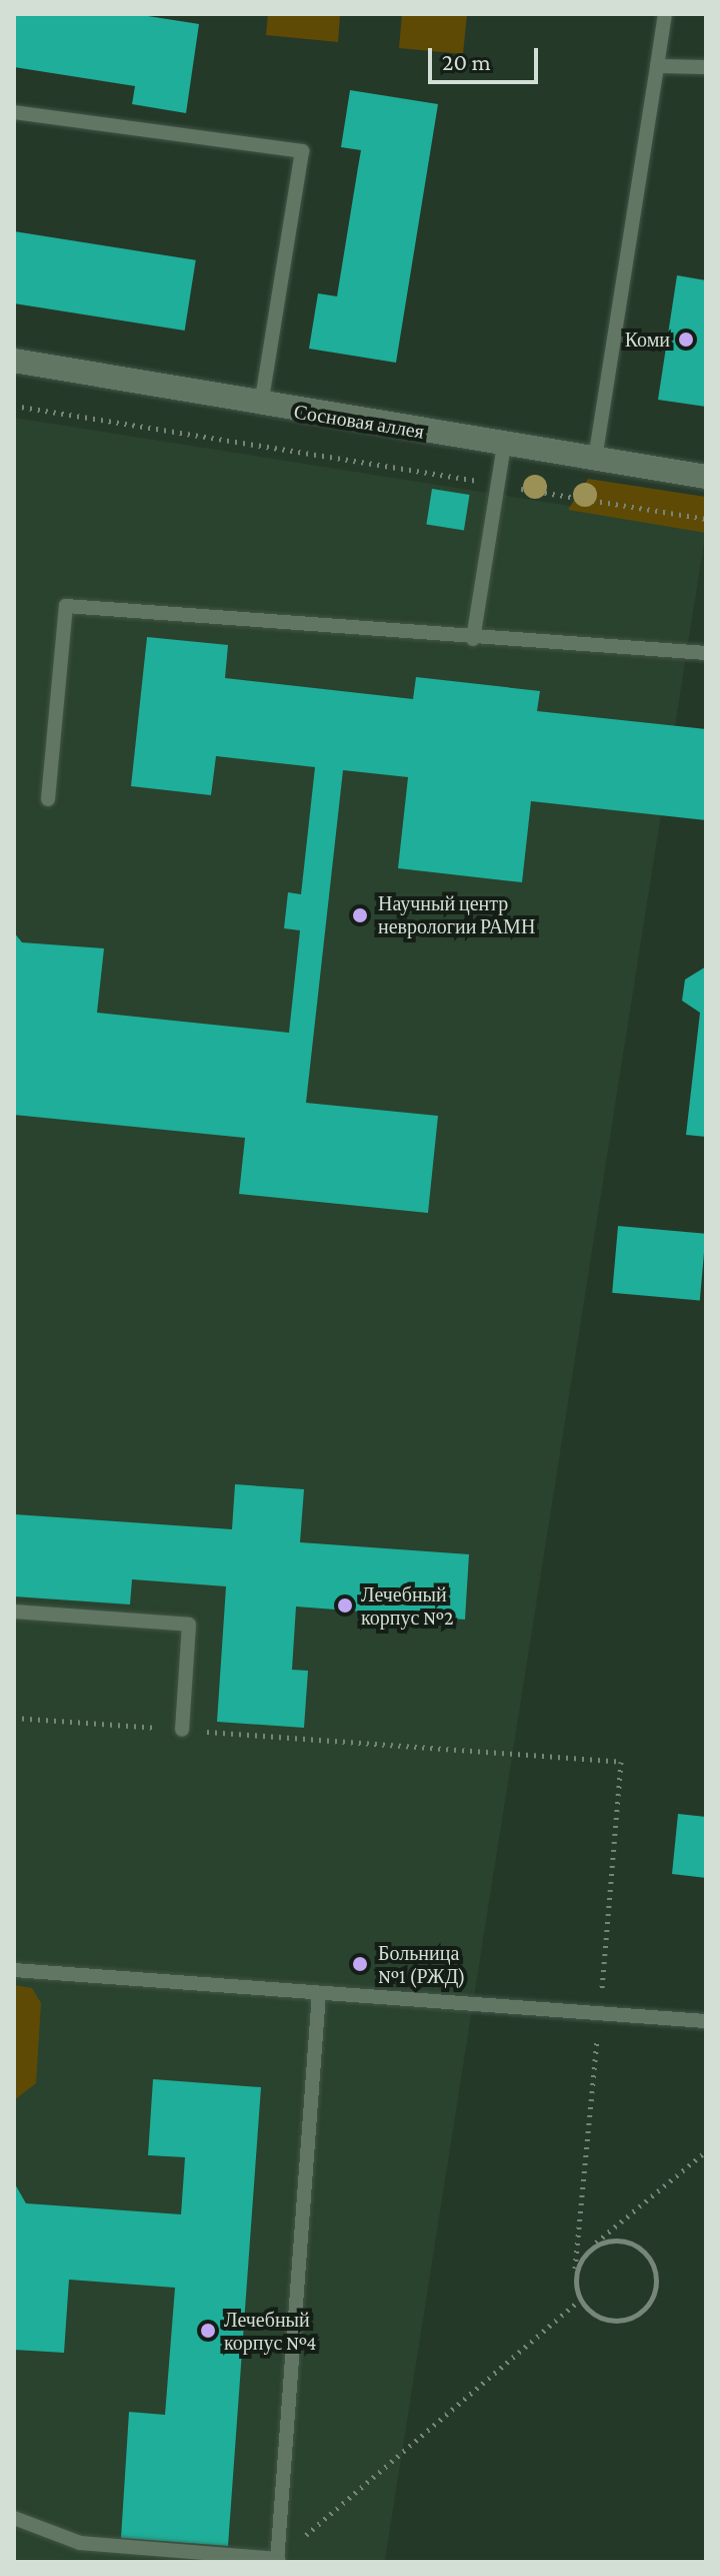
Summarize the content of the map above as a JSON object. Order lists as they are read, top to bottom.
{
  "streets": {
    "street": ["Сосновая аллея"]
  },
  "places": [
    "Коми",
    "Научный центр неврологии РАМН",
    "Лечебный корпус №2",
    "Больница №1 (РЖД)",
    "Лечебный корпус №4"
  ],
  "scale_bar": "20 m"
}
